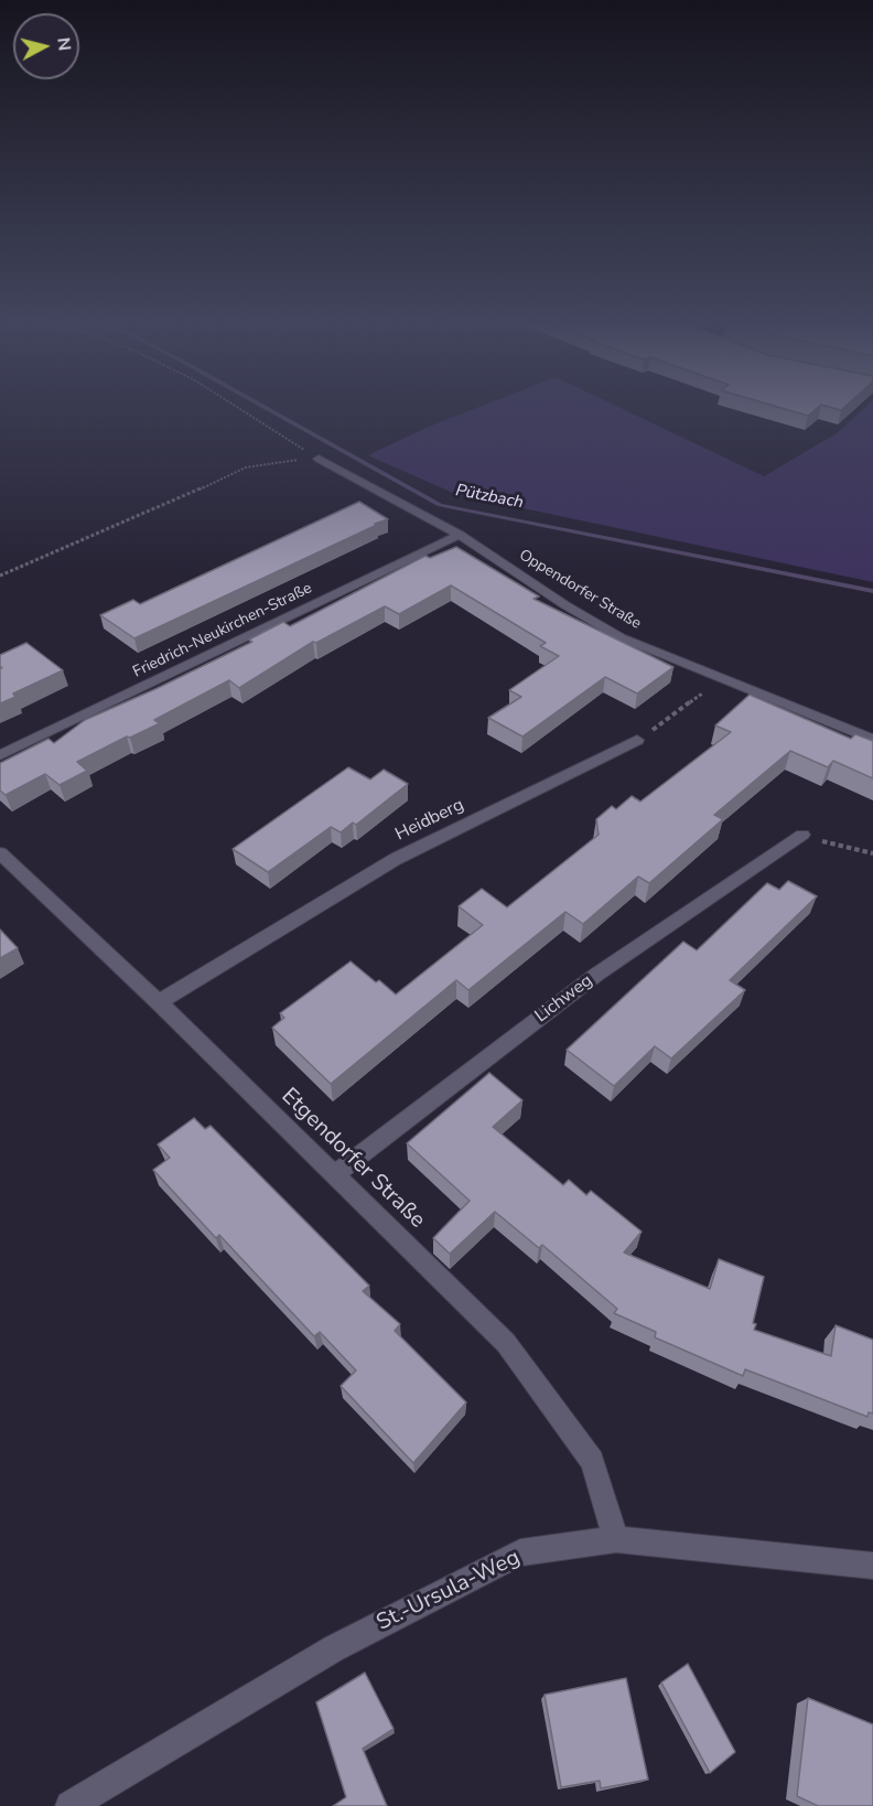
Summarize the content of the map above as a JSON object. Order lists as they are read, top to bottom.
{
  "streets": {
    "street": [
      "Oppendorfer Straße",
      "Friedrich-Neukirchen-Straße",
      "Heidberg",
      "Lichweg",
      "Etgendorfer Straße",
      "St.-Ursula-Weg"
    ]
  },
  "crossings": [
    ["Oppendorfer Straße", "Friedrich-Neukirchen-Straße"],
    ["Heidberg", "Etgendorfer Straße"],
    ["Lichweg", "Etgendorfer Straße"],
    ["Etgendorfer Straße", "St.-Ursula-Weg"]
  ],
  "water": ["Pützbach"],
  "north": "right"
}
